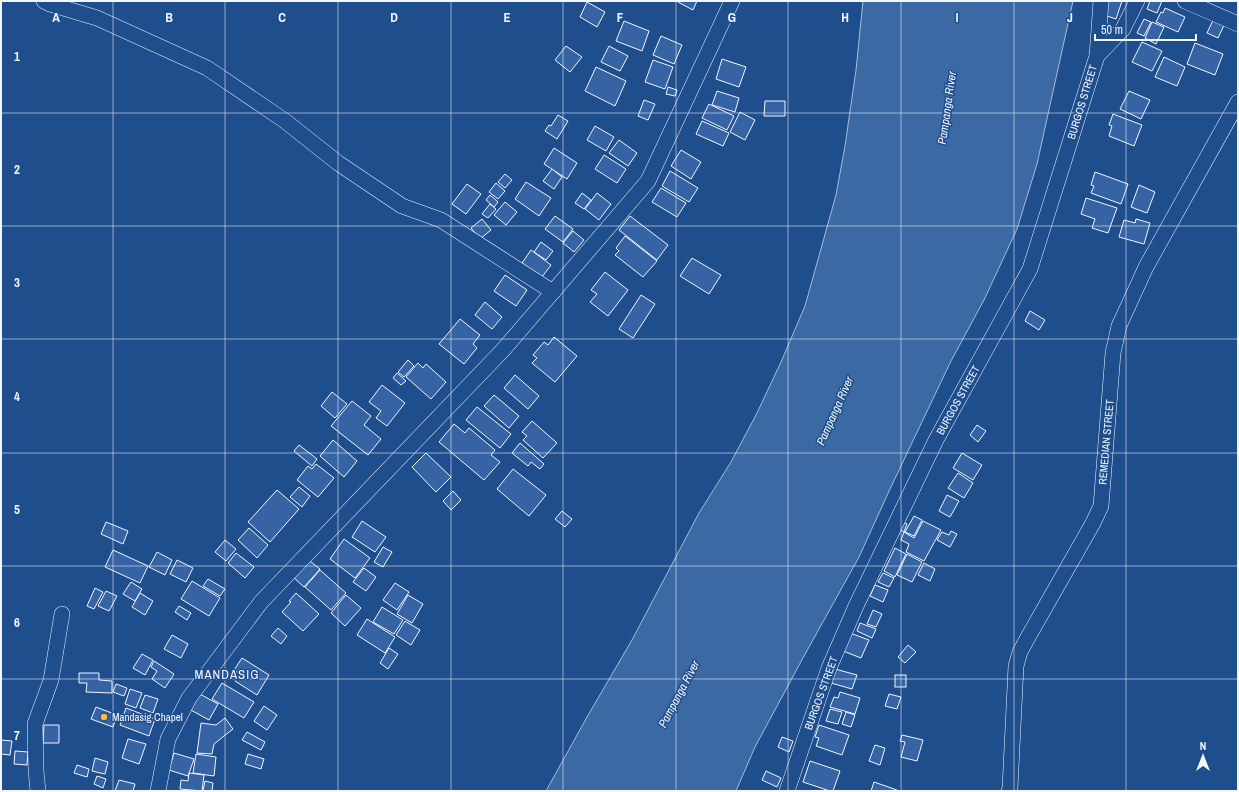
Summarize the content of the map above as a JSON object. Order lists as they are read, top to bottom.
{
  "streets": {
    "street": ["BURGOS STREET", "REMEDIAN STREET"]
  },
  "districts": ["MANDASIG"],
  "water": ["Pampanga River"],
  "places": ["Mandasig Chapel"],
  "scale_bar": "50 m",
  "north": "top",
  "grid": {
    "columns": [
      "A",
      "B",
      "C",
      "D",
      "E",
      "F",
      "G",
      "H",
      "I",
      "J"
    ],
    "rows": [
      "1",
      "2",
      "3",
      "4",
      "5",
      "6",
      "7"
    ]
  }
}
